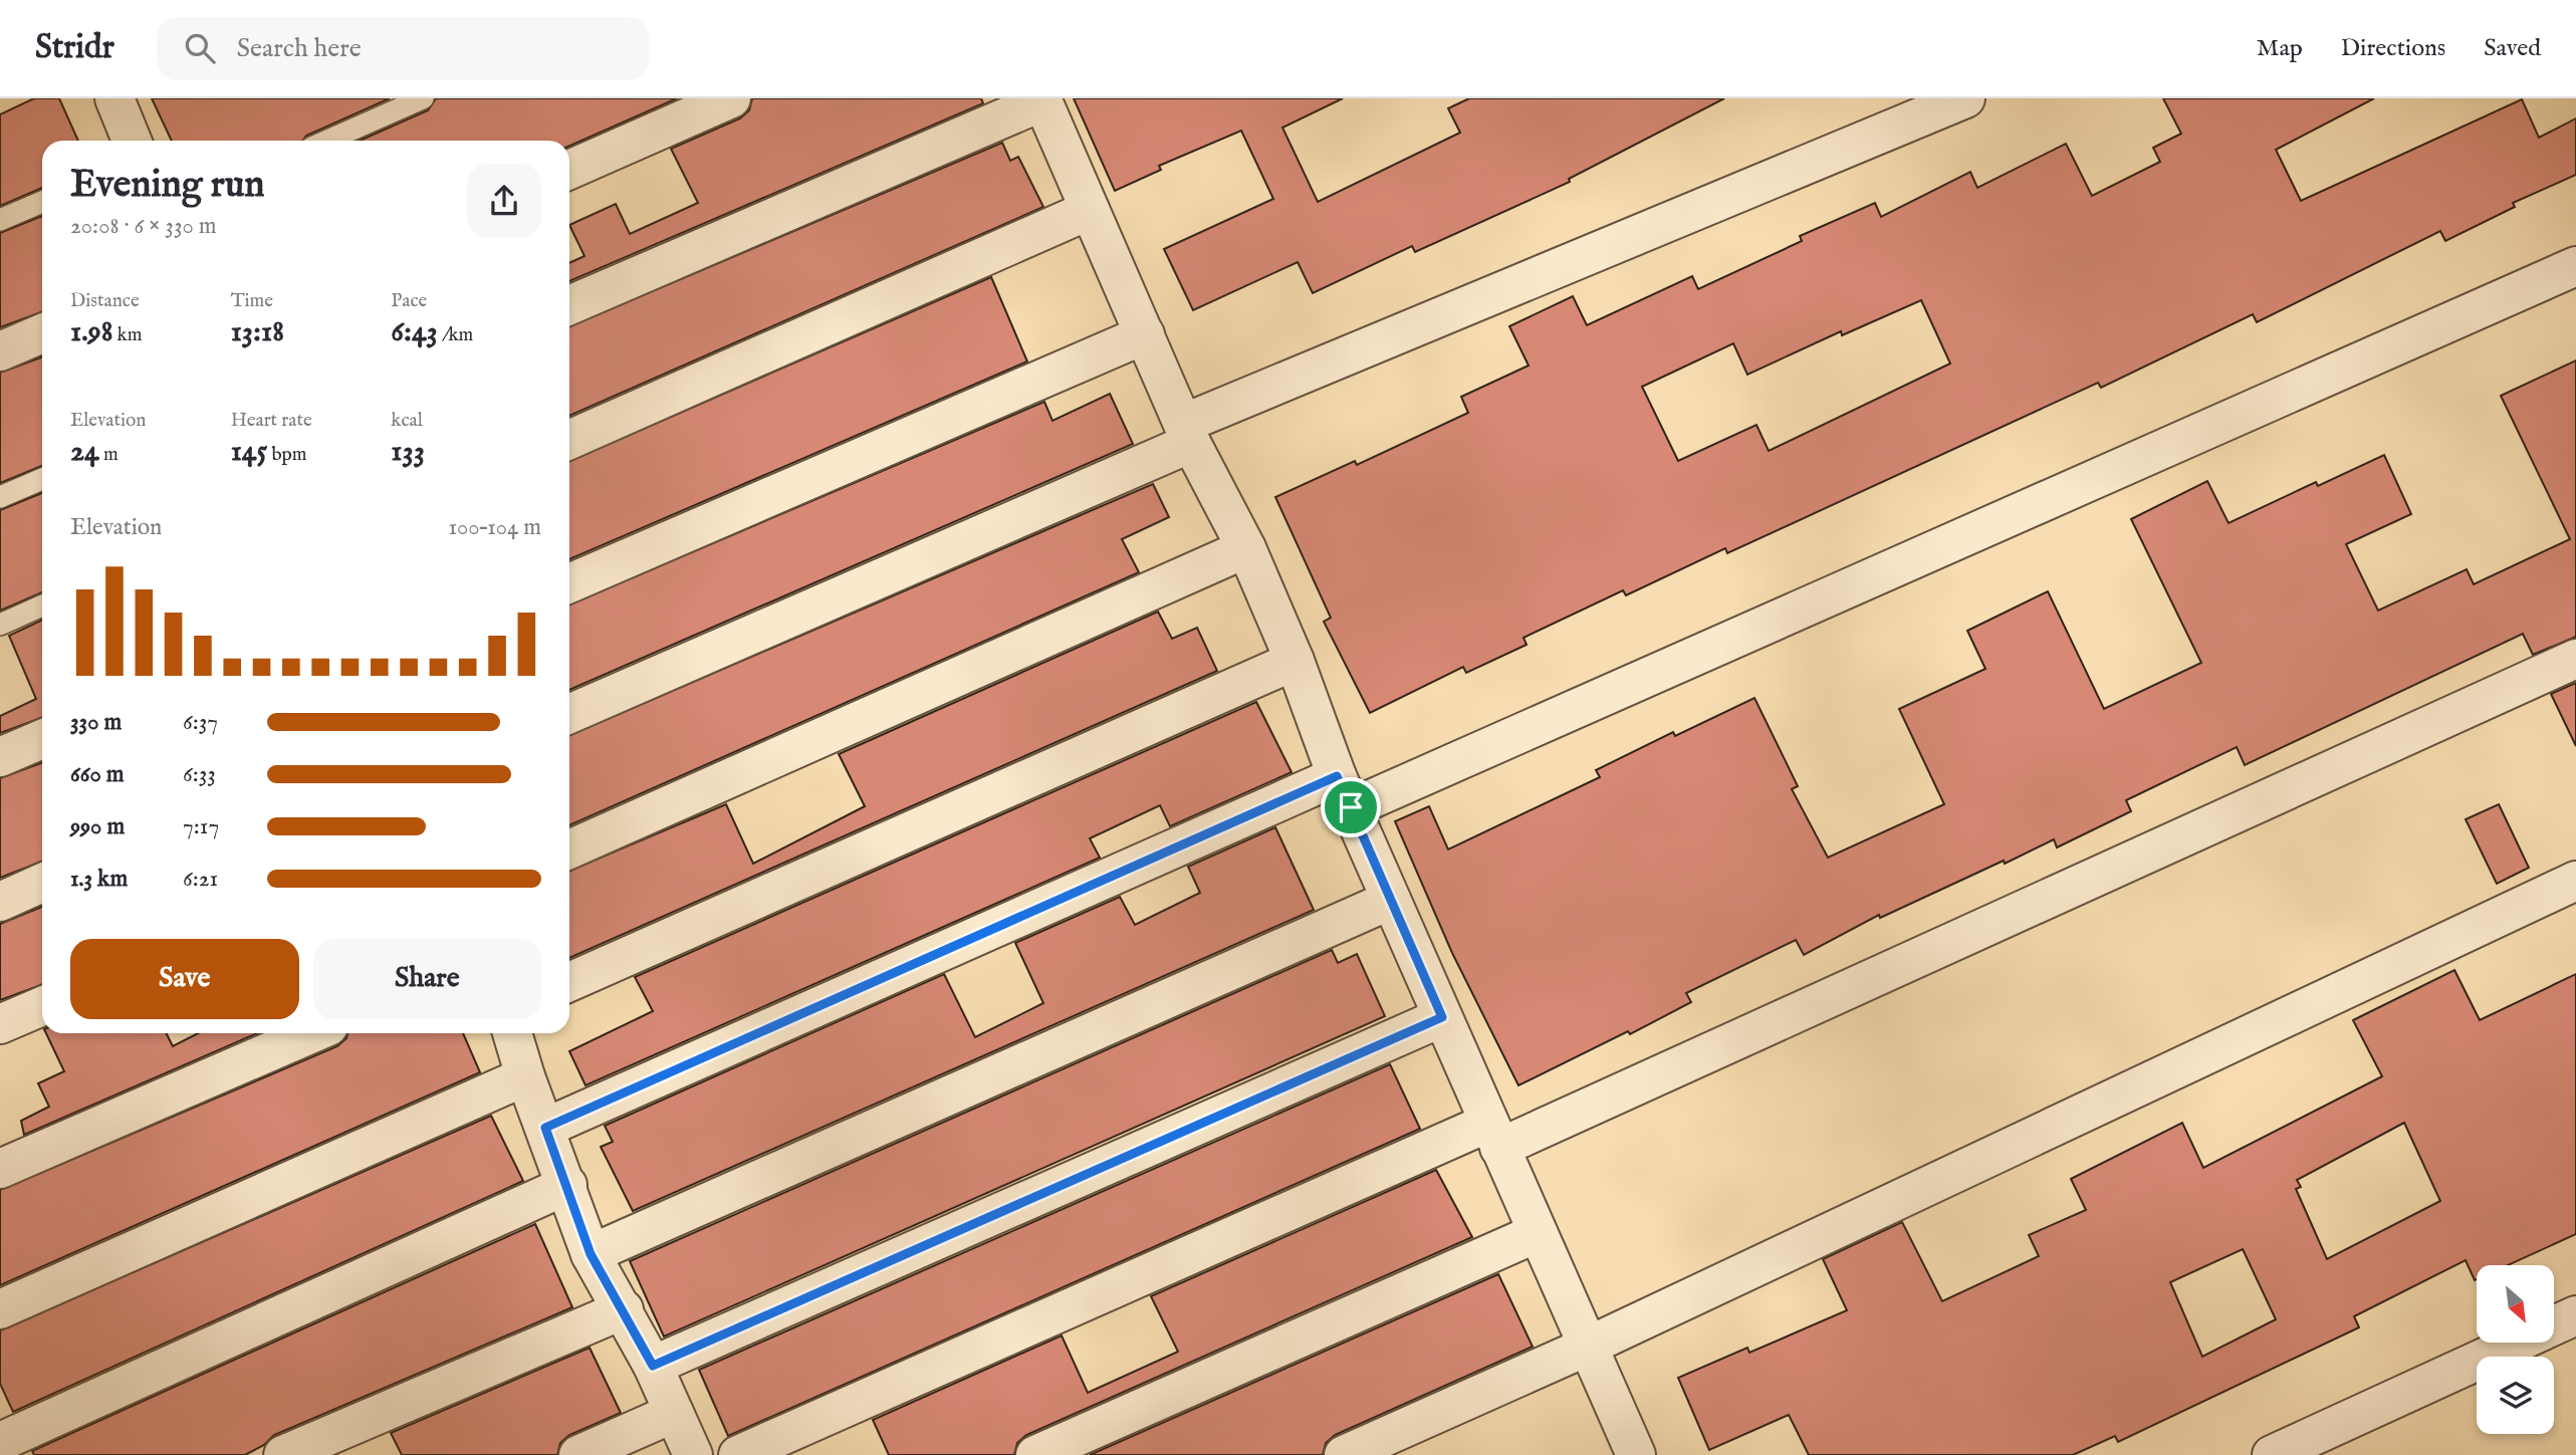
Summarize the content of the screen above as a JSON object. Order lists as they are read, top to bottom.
{
  "north": "bottom right",
  "page": {
    "header": "Stridr",
    "search": "Search here",
    "nav": ["Map", "Directions", "Saved"],
    "heading": ["Evening run", "20:08 · 6 × 330 m"],
    "stats": [
      ["Distance", "1.98 km"],
      ["Time", "13:18"],
      ["Pace", "6:43 /km"],
      ["Elevation", "24 m"],
      ["Heart rate", "145 bpm"],
      ["kcal", "133"]
    ],
    "chart": ["Elevation", "100–104 m"],
    "list": [
      {
        "name": "330 m",
        "note": "6:37"
      },
      {
        "name": "660 m",
        "note": "6:33"
      },
      {
        "name": "990 m",
        "note": "7:17"
      },
      {
        "name": "1.3 km",
        "note": "6:21"
      }
    ],
    "buttons": ["Save", "Share"]
  }
}
